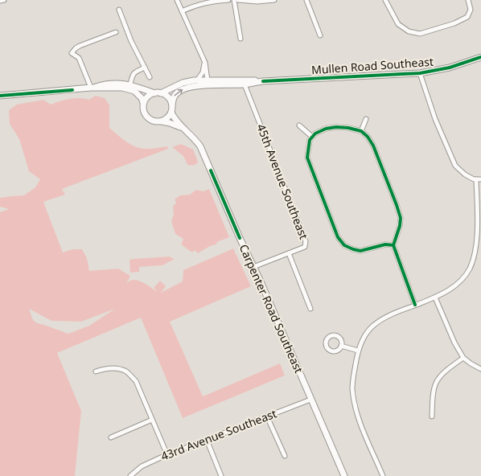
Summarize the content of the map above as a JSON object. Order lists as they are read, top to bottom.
{
  "streets": {
    "street": [
      "Mullen Road Southeast",
      "45th Avenue Southeast",
      "Carpenter Road Southeast",
      "43rd Avenue Southeast"
    ]
  },
  "crossings": [
    ["Mullen Road Southeast", "45th Avenue Southeast"],
    ["Mullen Road Southeast", "Carpenter Road Southeast"],
    ["45th Avenue Southeast", "Carpenter Road Southeast"],
    ["Carpenter Road Southeast", "43rd Avenue Southeast"]
  ]
}
